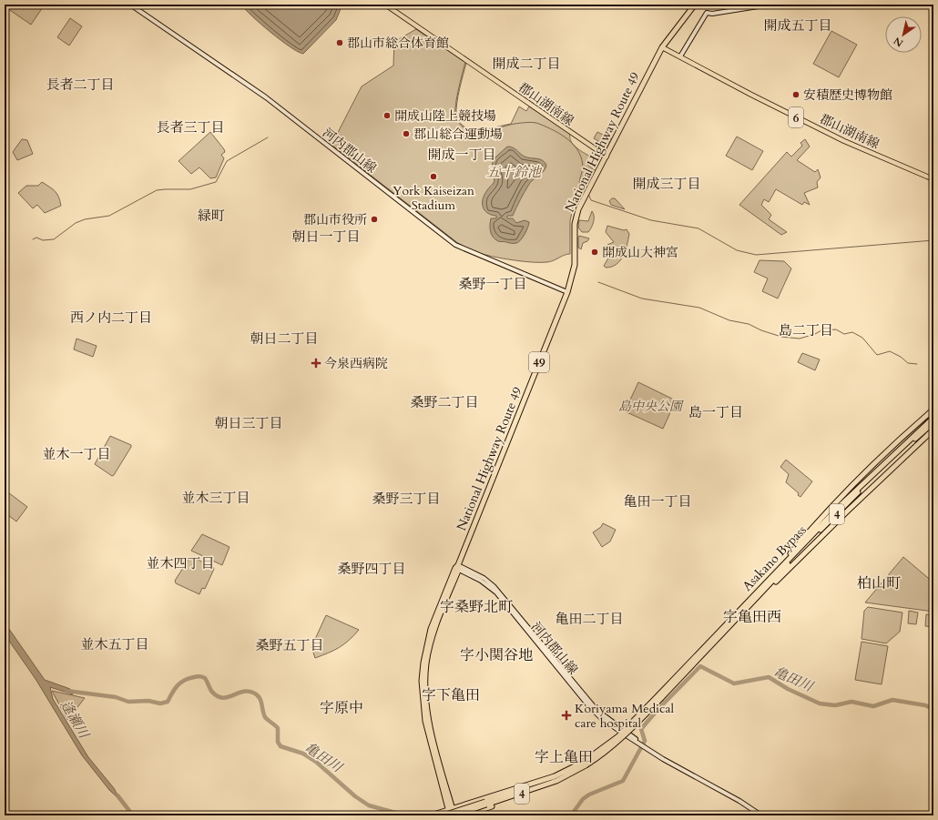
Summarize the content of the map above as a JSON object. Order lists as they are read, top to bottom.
{
  "streets": {
    "highway": [
      "National Highway Route 49",
      "49",
      "4",
      "Asakano Bypass"
    ],
    "main road": ["郡山湖南線", "6", "河内郡山線"]
  },
  "crossings": [
    ["郡山湖南線", "National Highway Route 49"],
    ["National Highway Route 49", "河内郡山線"],
    ["National Highway Route 49", "Asakano Bypass"]
  ],
  "districts": [
    "開成五丁目",
    "開成二丁目",
    "長者二丁目",
    "長者三丁目",
    "開成一丁目",
    "開成三丁目",
    "緑町",
    "朝日一丁目",
    "桑野一丁目",
    "西ノ内二丁目",
    "島二丁目",
    "朝日二丁目",
    "桑野二丁目",
    "島一丁目",
    "朝日三丁目",
    "並木一丁目",
    "並木三丁目",
    "桑野三丁目",
    "亀田一丁目",
    "並木四丁目",
    "桑野四丁目",
    "柏山町",
    "字桑野北町",
    "字亀田西",
    "亀田二丁目",
    "並木五丁目",
    "桑野五丁目",
    "字小関谷地",
    "字下亀田",
    "字原中",
    "字上亀田"
  ],
  "water": ["五十鈴池", "亀田川", "逢瀬川"],
  "parks": ["島中央公園"],
  "places": {
    "other": [
      "郡山市総合体育館",
      "安積歴史博物館",
      "開成山陸上競技場",
      "郡山総合運動場",
      "York Kaiseizan Stadium",
      "郡山市役所",
      "開成山大神宮"
    ],
    "health": ["今泉西病院", "Koriyama Medical care hospital"]
  },
  "north": "bottom left"
}
